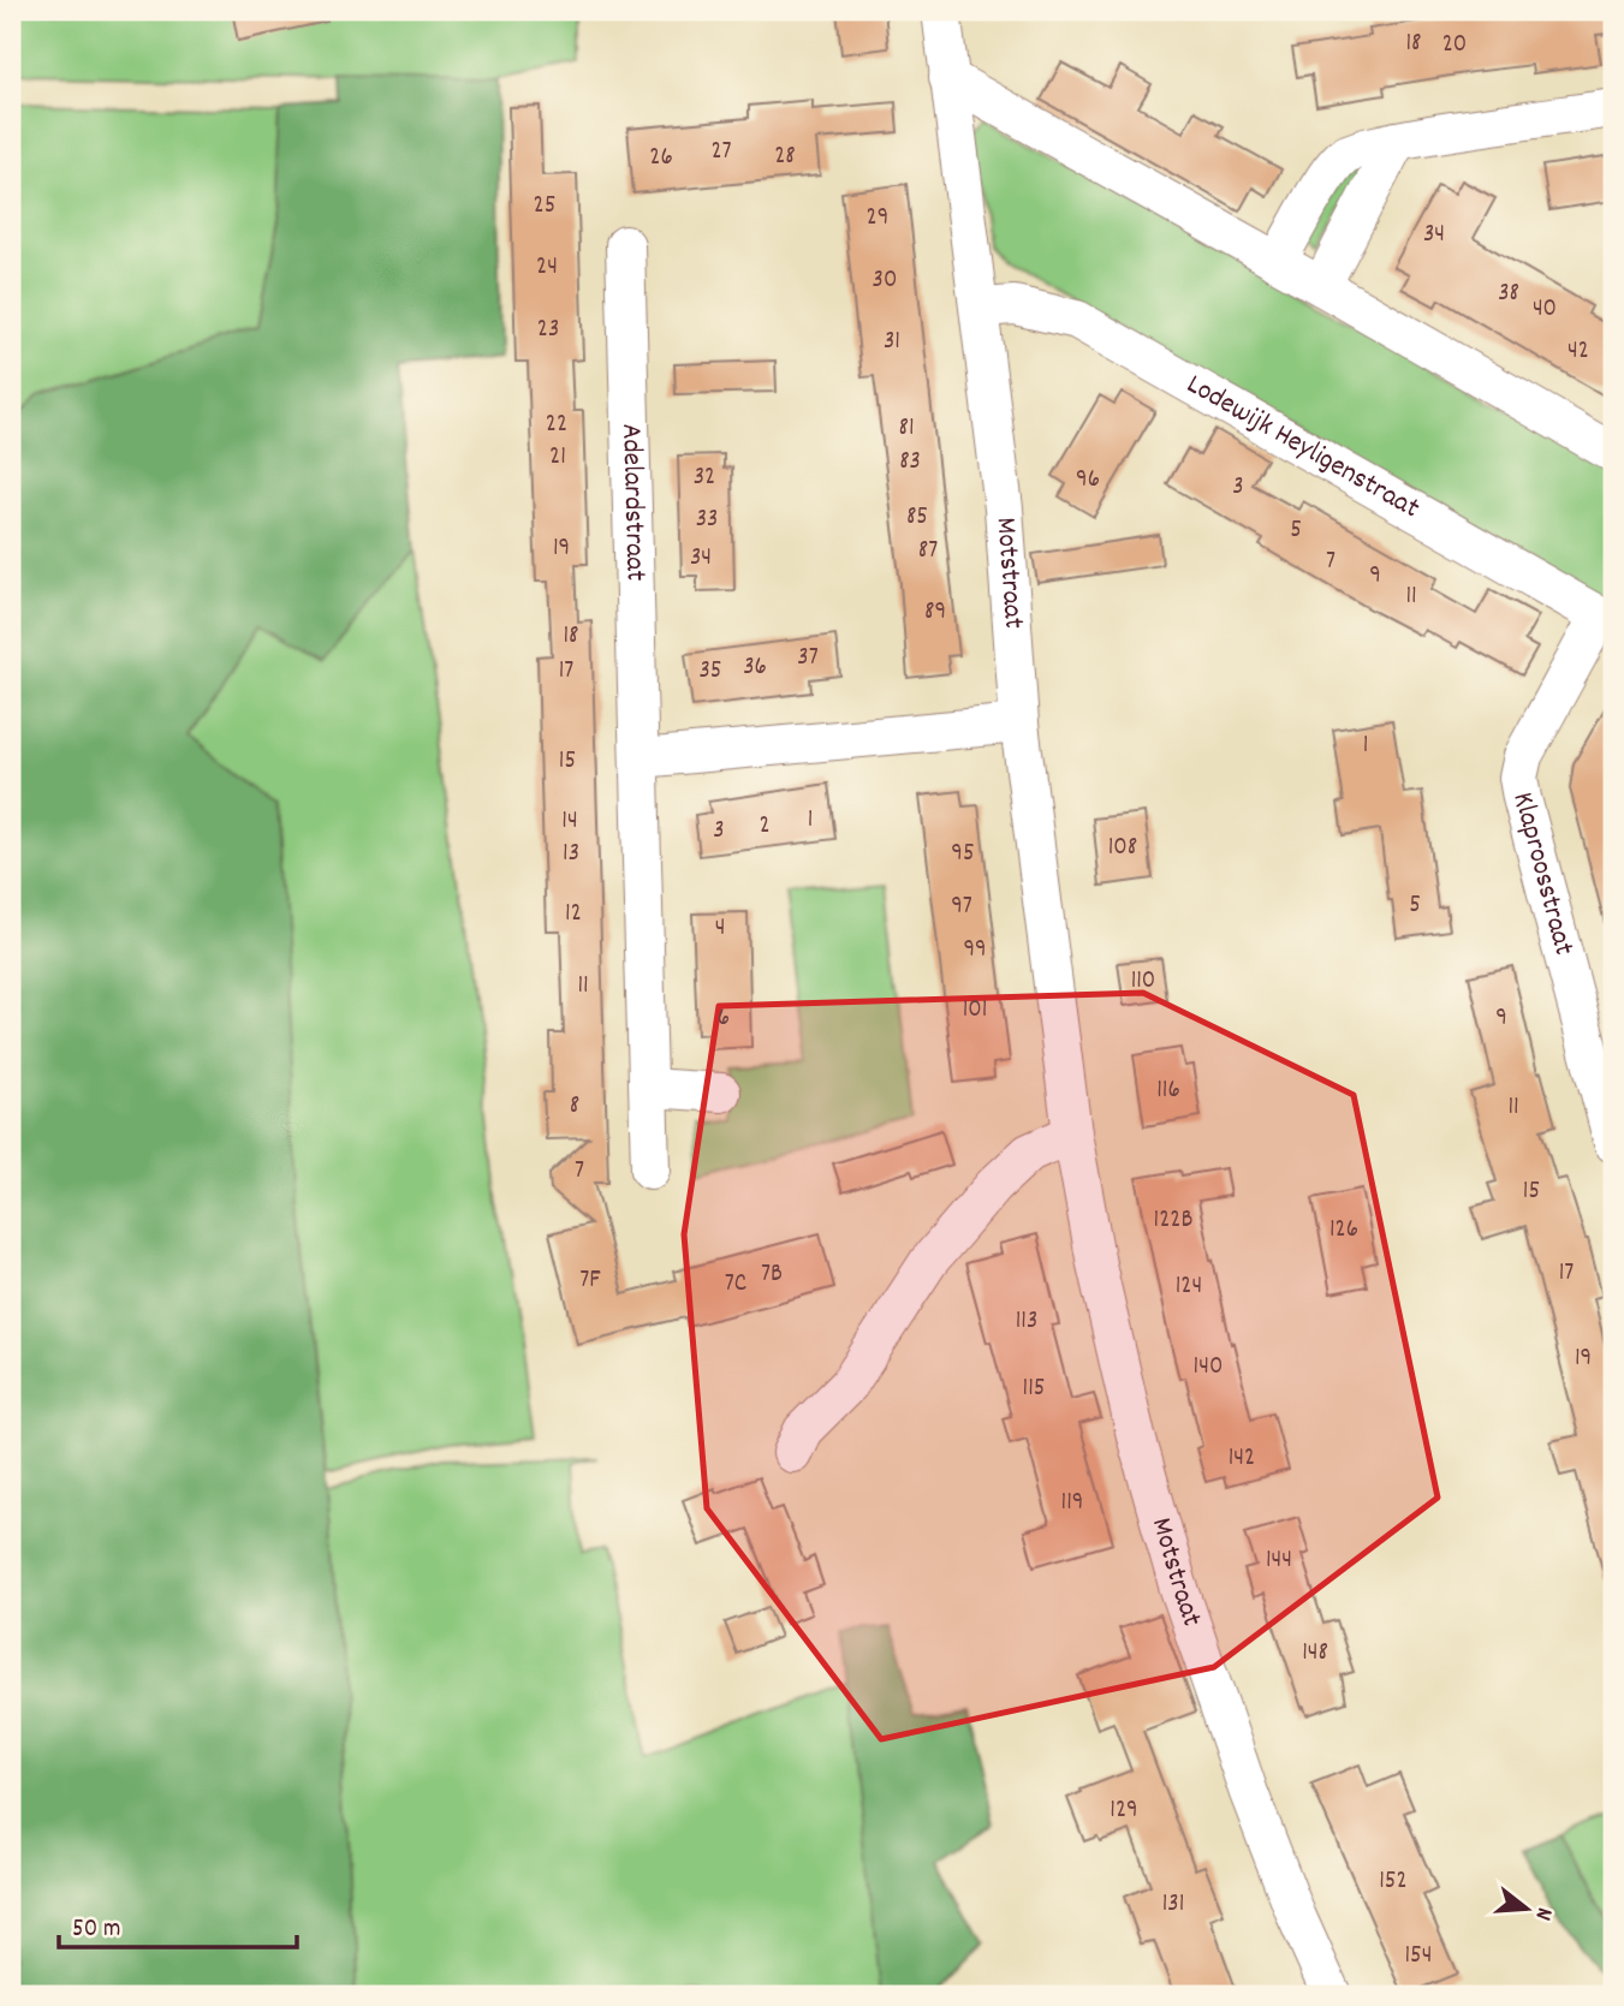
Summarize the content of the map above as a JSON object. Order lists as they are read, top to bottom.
{
  "streets": {
    "street": [
      "Lodewijk Heyligenstraat",
      "Adelardstraat",
      "Motstraat",
      "Klaproosstraat"
    ]
  },
  "crossings": [
    ["Lodewijk Heyligenstraat", "Motstraat"],
    ["Lodewijk Heyligenstraat", "Klaproosstraat"]
  ],
  "house_numbers": [
    "18",
    "20",
    "27",
    "28",
    "26",
    "25",
    "29",
    "34",
    "24",
    "30",
    "38",
    "40",
    "23",
    "31",
    "42",
    "22",
    "81",
    "21",
    "83",
    "32",
    "96",
    "3",
    "85",
    "33",
    "5",
    "19",
    "87",
    "34",
    "7",
    "9",
    "11",
    "89",
    "18",
    "37",
    "36",
    "17",
    "35",
    "1",
    "15",
    "1",
    "14",
    "2",
    "3",
    "108",
    "13",
    "95",
    "5",
    "97",
    "12",
    "4",
    "99",
    "110",
    "11",
    "101",
    "6",
    "9",
    "116",
    "8",
    "11",
    "7",
    "15",
    "122B",
    "126",
    "17",
    "7B",
    "7F",
    "7C",
    "124",
    "113",
    "19",
    "140",
    "115",
    "142",
    "119",
    "144",
    "148",
    "129",
    "152",
    "131",
    "154"
  ],
  "scale_bar": "50 m",
  "north": "right"
}
